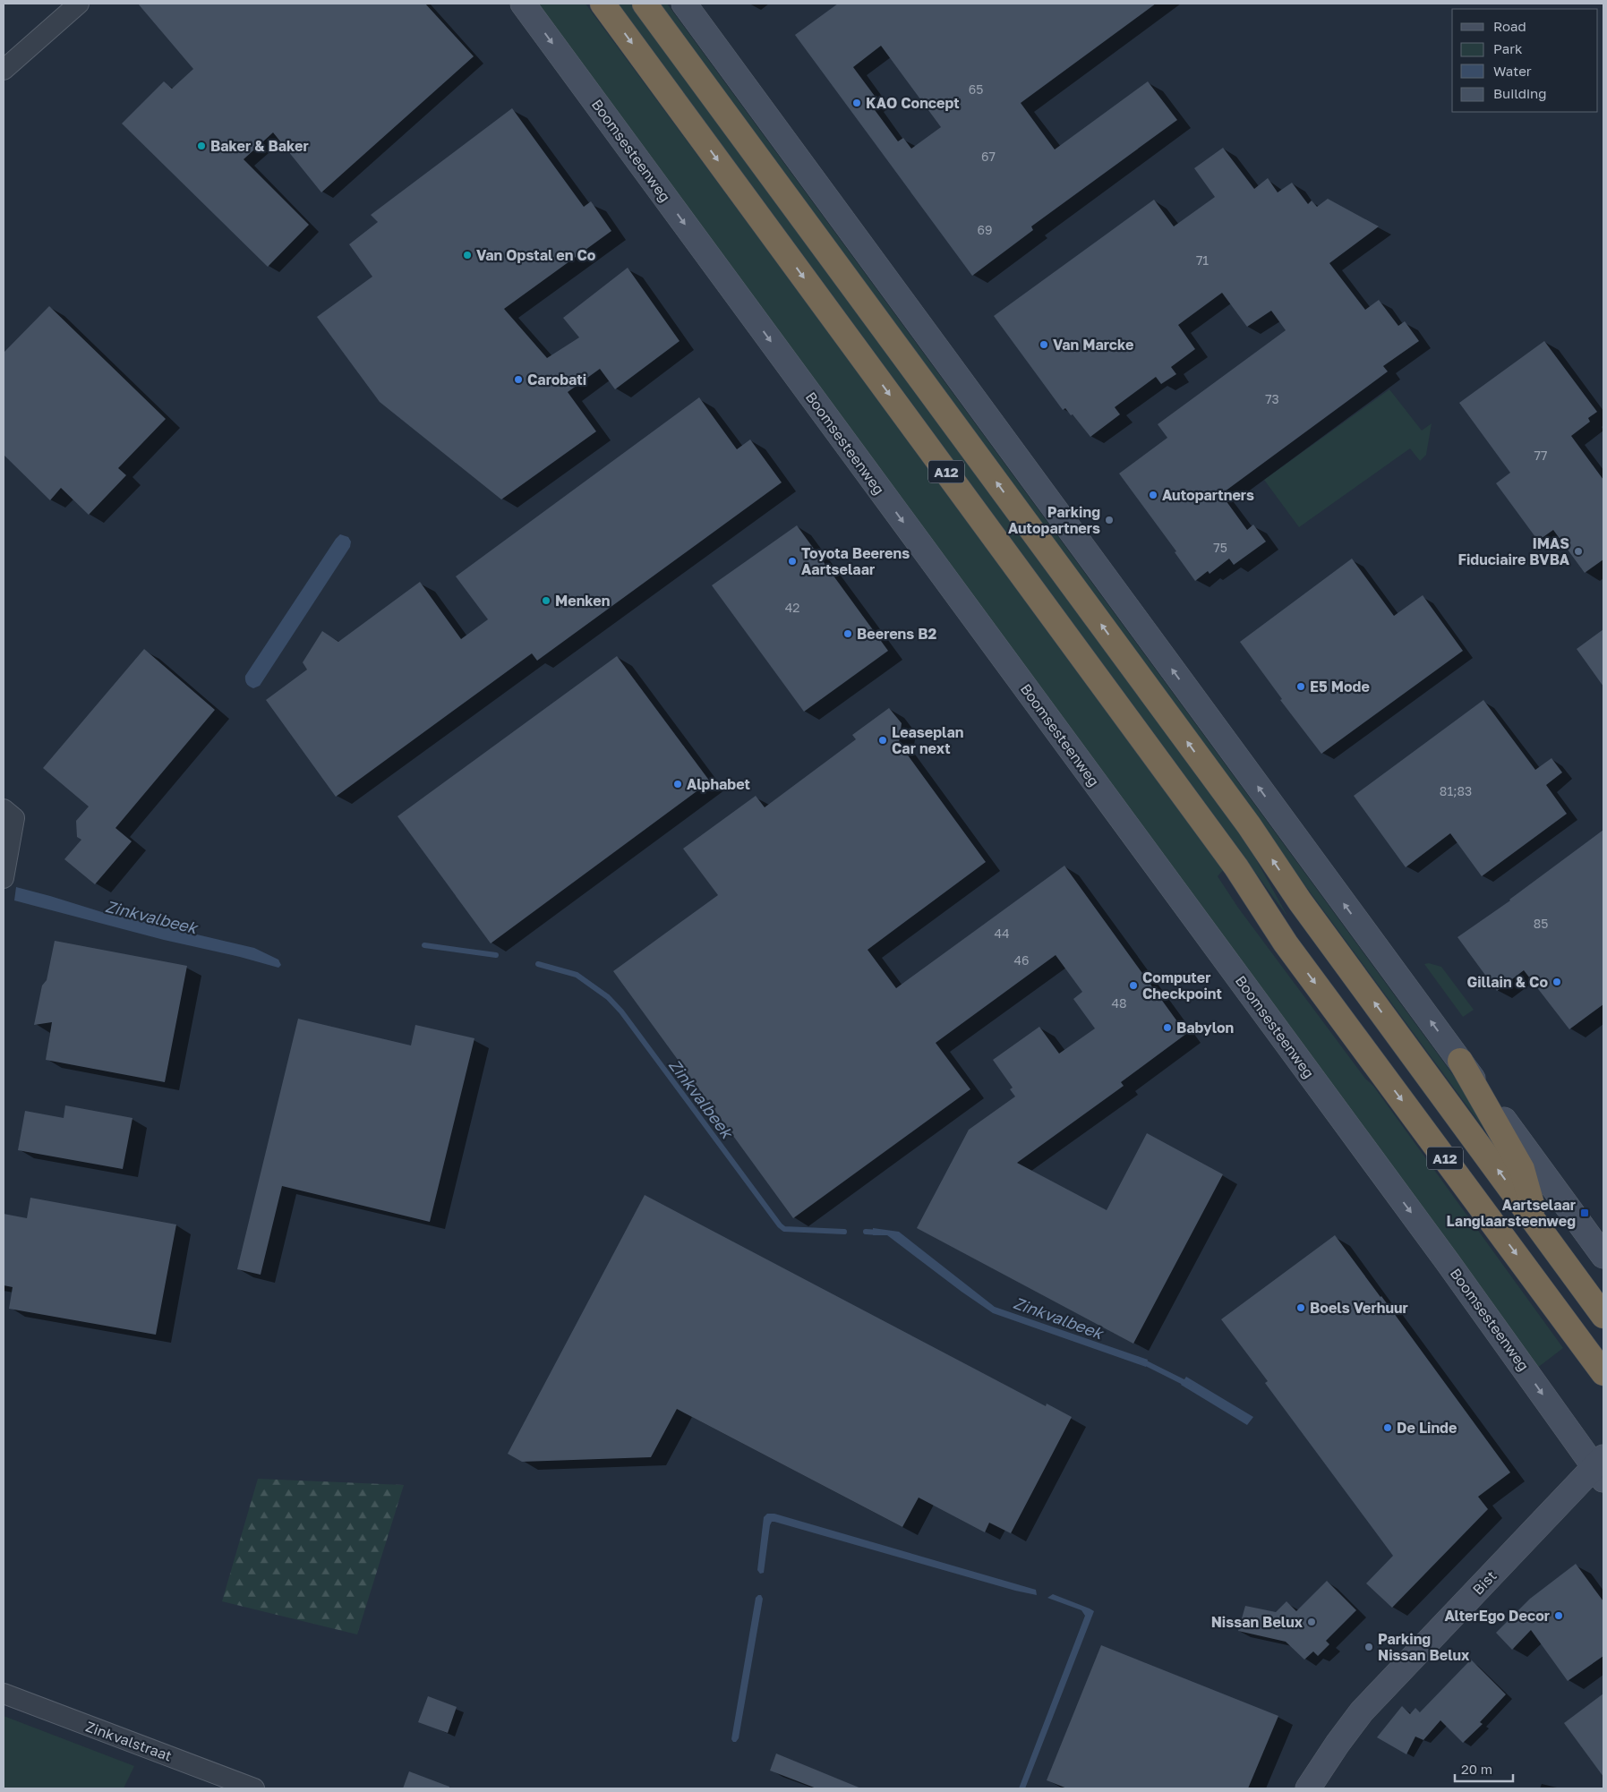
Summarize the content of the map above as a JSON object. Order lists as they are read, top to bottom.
{
  "streets": {
    "highway": ["A12"],
    "main road": ["Boomsesteenweg", "Bist"],
    "street": ["Zinkvalstraat"]
  },
  "crossings": [
    ["Boomsesteenweg", "Bist"]
  ],
  "water": ["Zinkvalbeek"],
  "places": {
    "other": [
      "KAO Concept",
      "Baker & Baker",
      "Van Opstal en Co",
      "Van Marcke",
      "Carobati",
      "Autopartners",
      "Parking Autopartners",
      "IMAS Fiduciaire BVBA",
      "Toyota Beerens Aartselaar",
      "Menken",
      "Beerens B2",
      "E5 Mode",
      "Leaseplan Car next",
      "Alphabet",
      "Gillain & Co",
      "Computer Checkpoint",
      "Babylon",
      "Boels Verhuur",
      "De Linde",
      "AlterEgo Decor",
      "Nissan Belux",
      "Parking Nissan Belux"
    ],
    "transit": ["Aartselaar Langlaarsteenweg"]
  },
  "house_numbers": [
    "65",
    "67",
    "69",
    "71",
    "73",
    "77",
    "75",
    "42",
    "81;83",
    "85",
    "44",
    "46",
    "48"
  ],
  "legend": [
    "Road",
    "Park",
    "Water",
    "Building"
  ],
  "scale_bar": "20 m"
}
